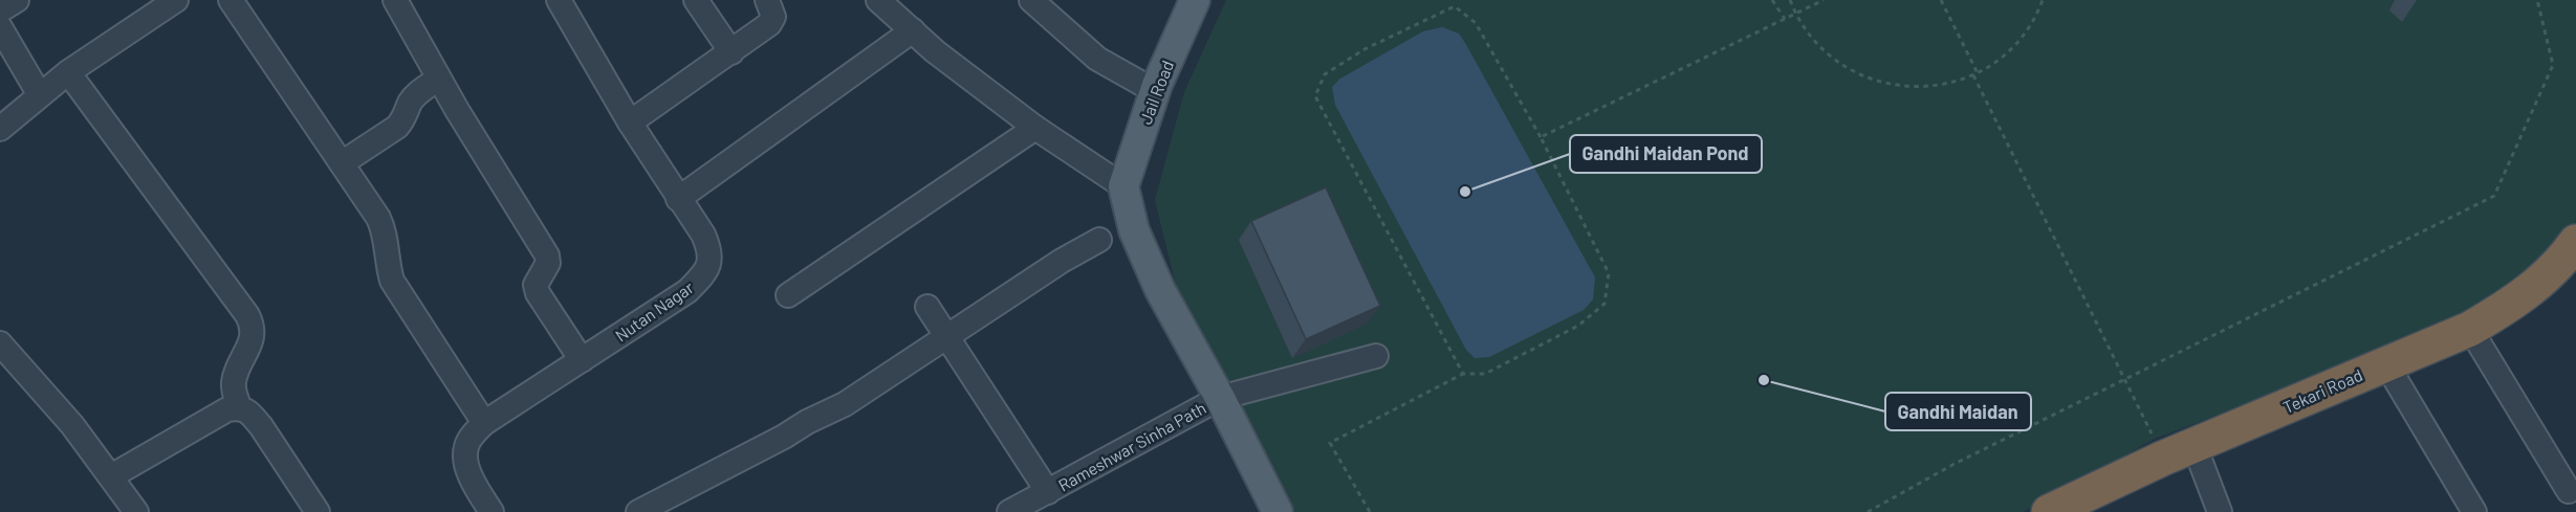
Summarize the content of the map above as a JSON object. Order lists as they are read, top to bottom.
{
  "streets": {
    "highway": ["Tekari Road"],
    "main road": ["Jail Road"],
    "street": ["Nutan Nagar", "Rameshwar Sinha Path"]
  },
  "places": ["Gandhi Maidan Pond", "Gandhi Maidan"]
}
